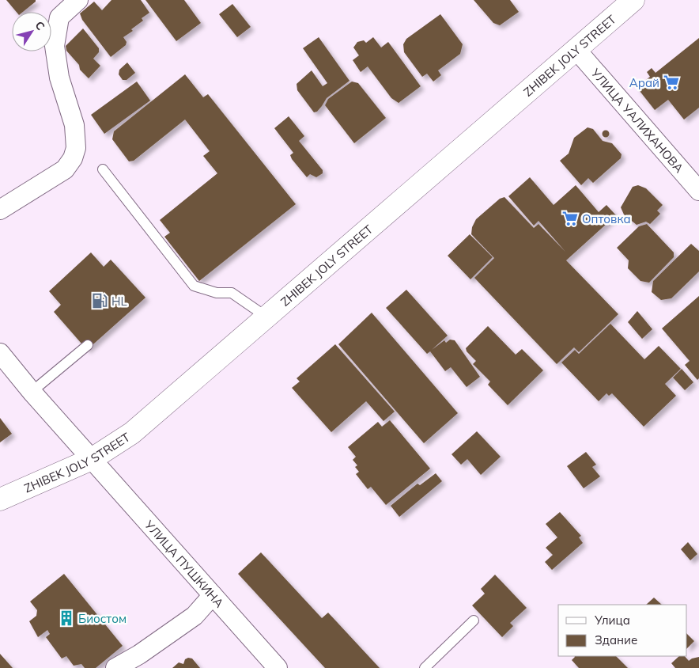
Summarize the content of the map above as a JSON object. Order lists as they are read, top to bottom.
{
  "streets": {
    "highway": ["ZHIBEK JOLY STREET"],
    "street": ["УЛИЦА УАЛИХАНОВА", "УЛИЦА ПУШКИНА"]
  },
  "crossings": [
    ["ZHIBEK JOLY STREET", "УЛИЦА УАЛИХАНОВА"],
    ["ZHIBEK JOLY STREET", "УЛИЦА ПУШКИНА"]
  ],
  "places": {
    "supermarket": ["Арай", "Оптовка"],
    "fuel station": ["HL"],
    "building": ["Биостом"]
  },
  "legend": ["Улица", "Здание"],
  "north": "top right"
}
